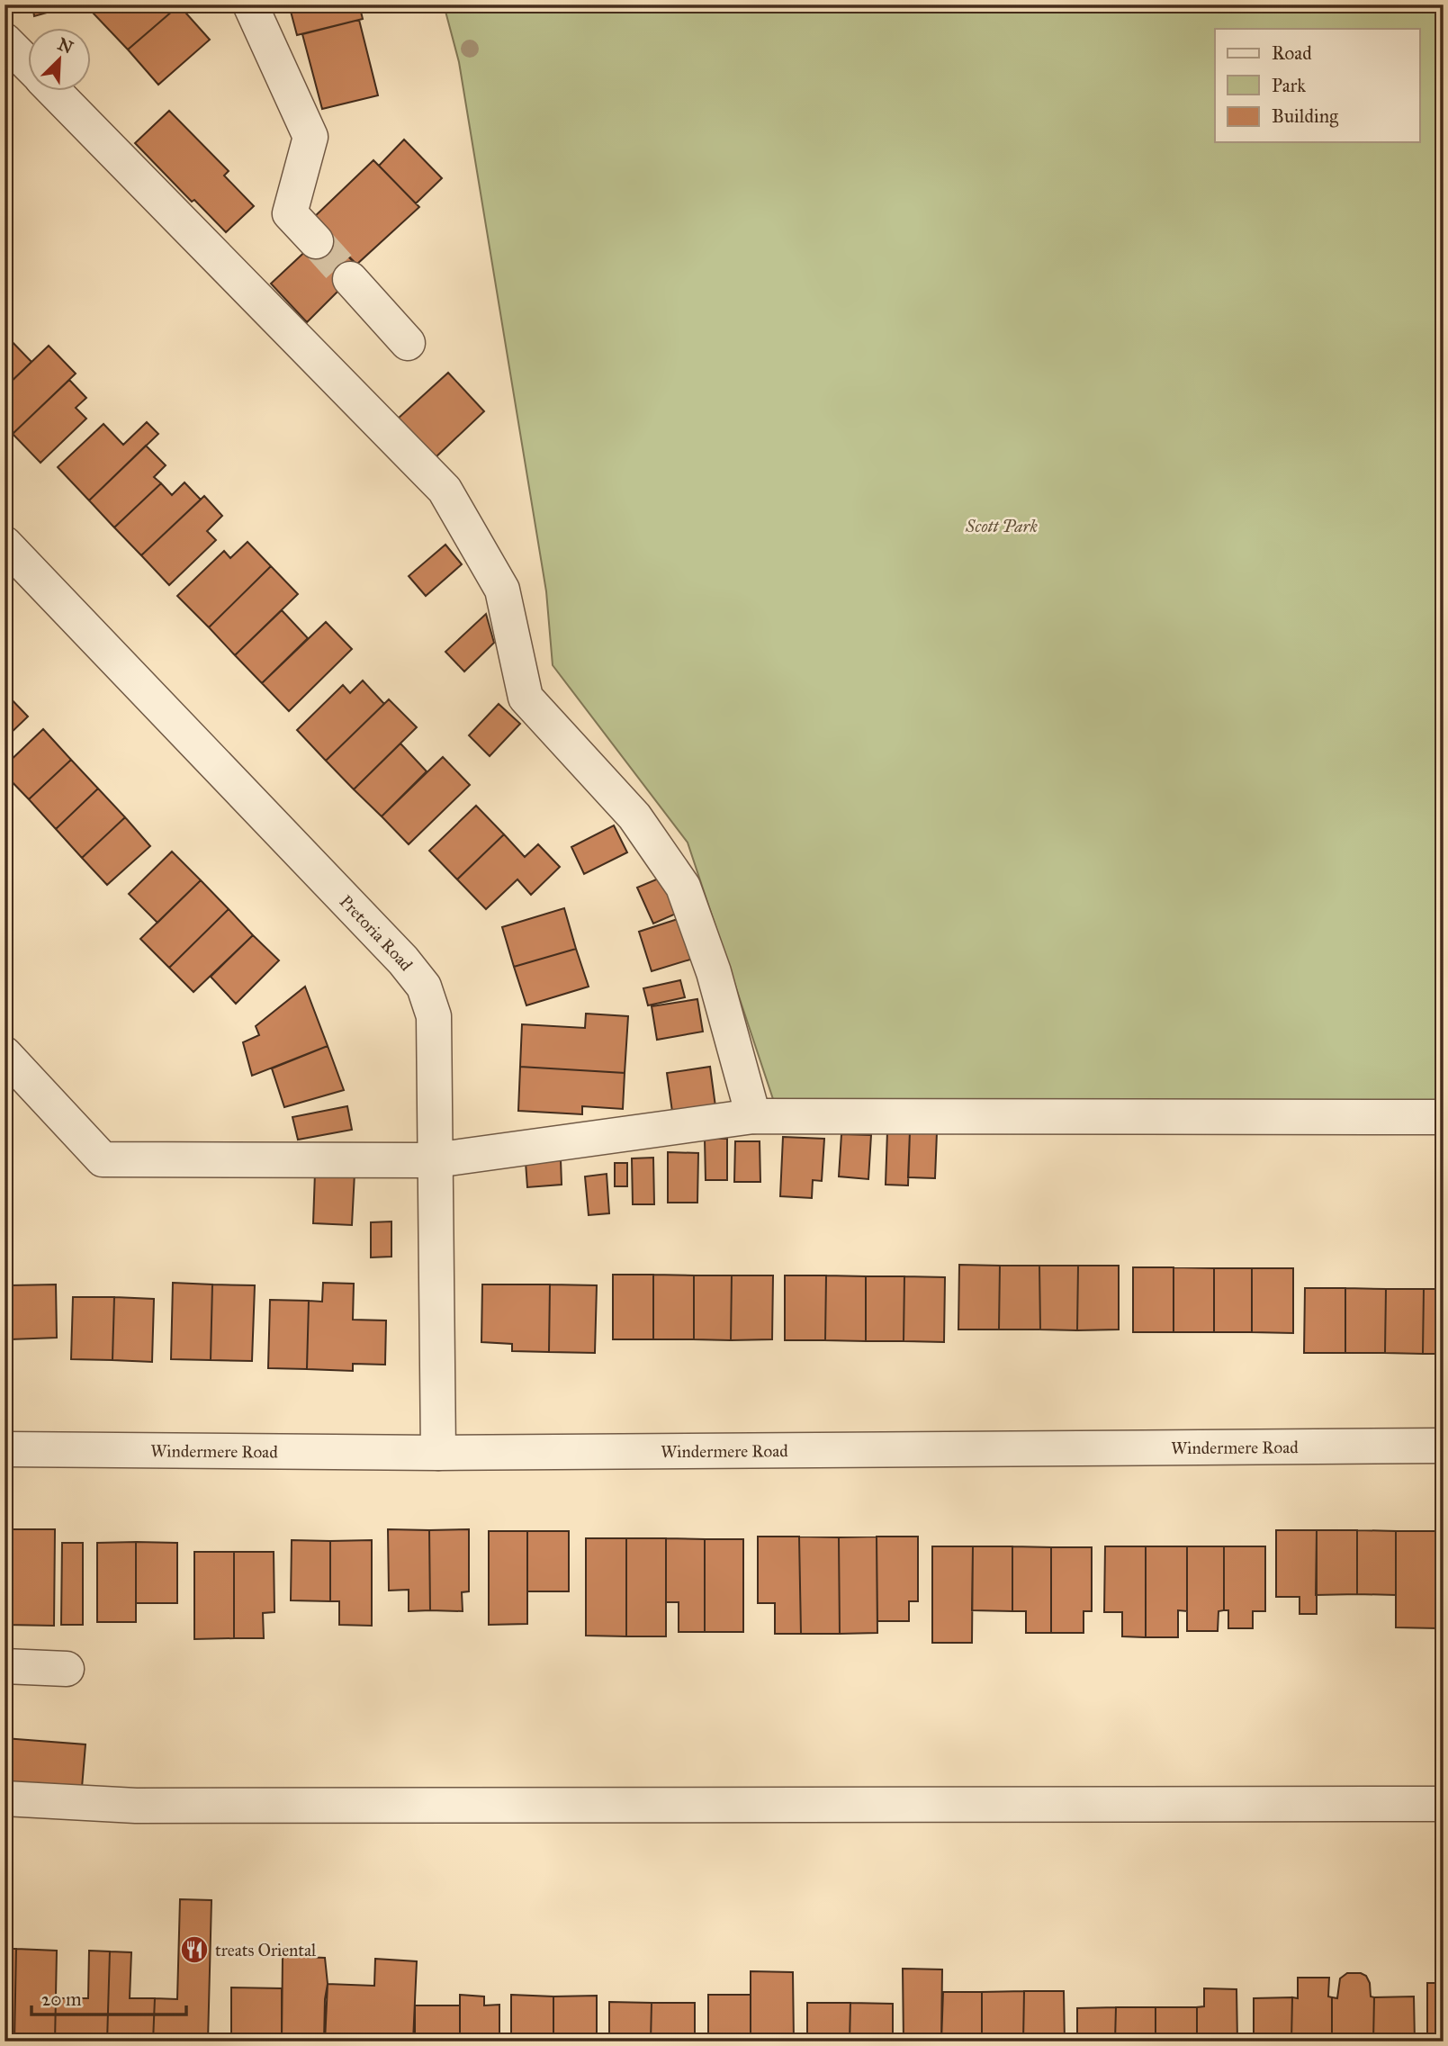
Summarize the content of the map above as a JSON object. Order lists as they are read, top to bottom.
{
  "streets": {
    "street": ["Pretoria Road", "Windermere Road"]
  },
  "crossings": [
    ["Pretoria Road", "Windermere Road"]
  ],
  "parks": ["Scott Park"],
  "places": {
    "restaurant": ["treats Oriental"]
  },
  "legend": ["Road", "Park", "Building"],
  "scale_bar": "20 m",
  "north": "top right"
}
